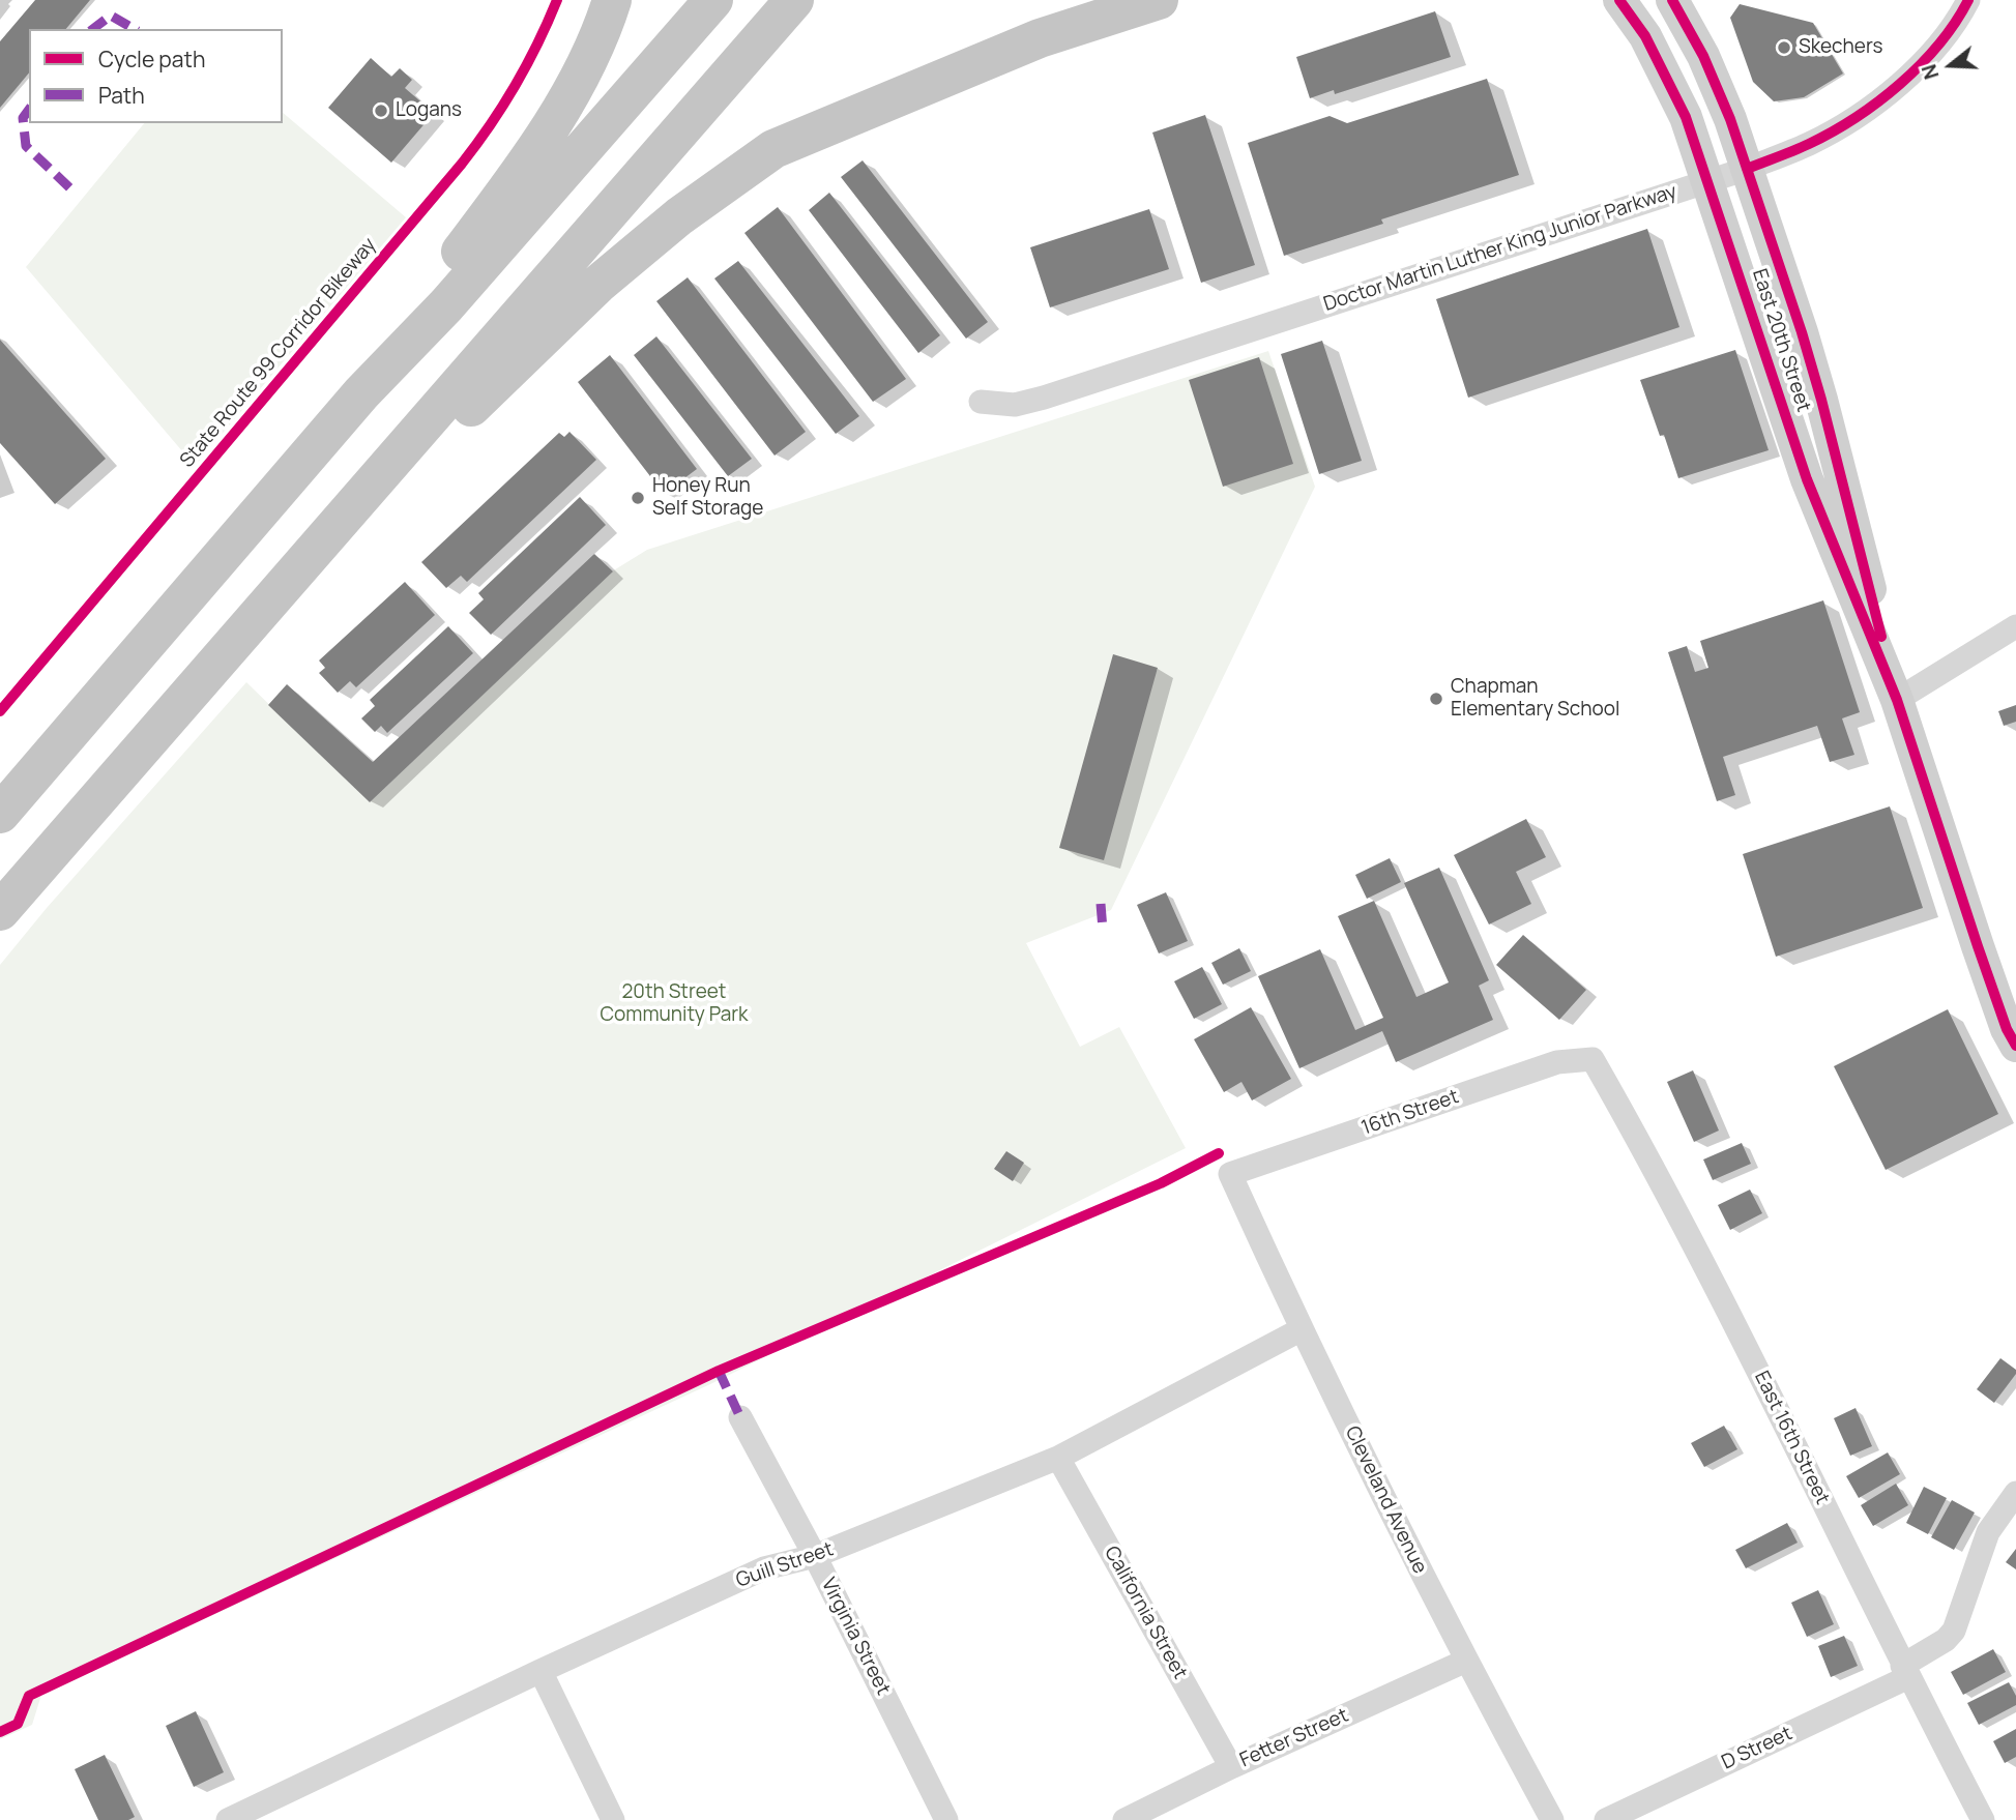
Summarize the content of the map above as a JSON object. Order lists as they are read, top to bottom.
{
  "streets": {
    "street": [
      "Doctor Martin Luther King Junior Parkway",
      "East 20th Street",
      "16th Street",
      "East 16th Street",
      "Cleveland Avenue",
      "Guill Street",
      "California Street",
      "Virginia Street",
      "Fetter Street",
      "D Street"
    ],
    "cycle path": ["State Route 99 Corridor Bikeway"]
  },
  "crossings": [
    ["Doctor Martin Luther King Junior Parkway", "East 20th Street"],
    ["16th Street", "East 16th Street"],
    ["16th Street", "Cleveland Avenue"],
    ["East 16th Street", "D Street"],
    ["Cleveland Avenue", "Guill Street"],
    ["Cleveland Avenue", "Fetter Street"],
    ["Guill Street", "California Street"],
    ["Guill Street", "Virginia Street"],
    ["California Street", "Fetter Street"]
  ],
  "parks": ["20th Street Community Park"],
  "places": [
    "Skechers",
    "Logans",
    "Honey Run Self Storage",
    "Chapman Elementary School"
  ],
  "legend": ["Cycle path", "Path"],
  "north": "left"
}
